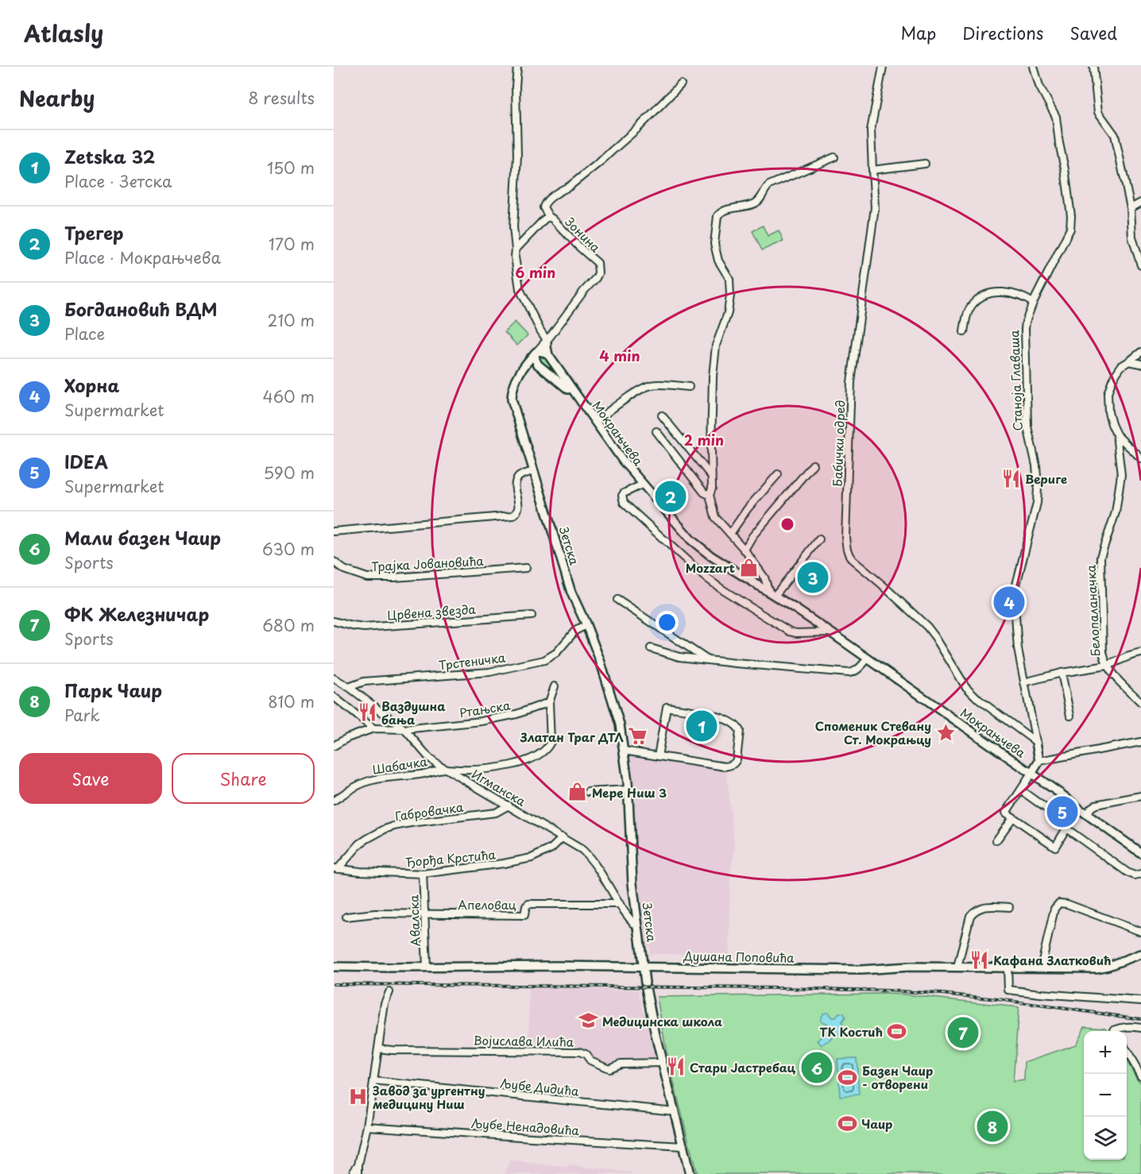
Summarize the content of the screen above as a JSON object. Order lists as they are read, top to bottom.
{
  "streets": {
    "street": [
      "Зонина",
      "Станоја Главаша",
      "Мокрањчева",
      "Бабички одред",
      "Зетска",
      "Трајка Јовановића",
      "Белопаланачка",
      "Црвена звезда",
      "Трстеничка",
      "Ртањска",
      "Шабачка",
      "Игманска",
      "Габровачка",
      "Ђорђа Крстића",
      "Апеловац",
      "Авалска",
      "Душана Поповића",
      "Војислава Илића",
      "Љубе Дидића",
      "Љубе Ненадовића"
    ]
  },
  "crossings": [
    ["Зонина", "Мокрањчева"],
    ["Зонина", "Зетска"],
    ["Станоја Главаша", "Бабички одред"],
    ["Мокрањчева", "Зетска"],
    ["Зетска", "Трстеничка"],
    ["Зетска", "Игманска"],
    ["Зетска", "Душана Поповића"],
    ["Зетска", "Војислава Илића"],
    ["Зетска", "Љубе Дидића"],
    ["Зетска", "Љубе Ненадовића"],
    ["Трстеничка", "Игманска"],
    ["Ртањска", "Шабачка"],
    ["Ртањска", "Игманска"],
    ["Шабачка", "Игманска"],
    ["Игманска", "Габровачка"],
    ["Игманска", "Ђорђа Крстића"],
    ["Игманска", "Апеловац"],
    ["Габровачка", "Ђорђа Крстића"],
    ["Ђорђа Крстића", "Авалска"],
    ["Апеловац", "Авалска"],
    ["Авалска", "Душана Поповића"]
  ],
  "places": {
    "restaurant": [
      "Вериге",
      "Ваздушна бања",
      "Кафана Златковић",
      "Стари Јастребац"
    ],
    "shop": ["Mozzart", "Мере Ниш 3"],
    "place": ["Споменик Стевану Ст. Мокрањцу"],
    "supermarket": ["Златан Траг ДТЛ"],
    "school or university": ["Медицинска школа"],
    "sports": ["ТК Костић", "Базен Чаир - отворени", "Чаир"],
    "hospital": ["Завод за ургентну медицину Ниш"]
  },
  "page": {
    "header": "Atlasly",
    "nav": ["Map", "Directions", "Saved"],
    "heading": ["Nearby", "8 results"],
    "list": [
      {
        "mark": "1",
        "name": "Zetska 32",
        "note": "Place · Зетска",
        "value": "150 m"
      },
      {
        "mark": "2",
        "name": "Трегер",
        "note": "Place · Мокрањчева",
        "value": "170 m"
      },
      {
        "mark": "3",
        "name": "Богдановић ВДМ",
        "note": "Place",
        "value": "210 m"
      },
      {
        "mark": "4",
        "name": "Хорна",
        "note": "Supermarket",
        "value": "460 m"
      },
      {
        "mark": "5",
        "name": "IDEA",
        "note": "Supermarket",
        "value": "590 m"
      },
      {
        "mark": "6",
        "name": "Мали базен Чаир",
        "note": "Sports",
        "value": "630 m"
      },
      {
        "mark": "7",
        "name": "ФК Железничар",
        "note": "Sports",
        "value": "680 m"
      },
      {
        "mark": "8",
        "name": "Парк Чаир",
        "note": "Park",
        "value": "810 m"
      }
    ],
    "pins": [
      "2",
      "3",
      "4",
      "1",
      "5",
      "7",
      "6",
      "8"
    ],
    "buttons": ["Save", "Share"],
    "map_buttons": ["+", "−"]
  },
  "rings": ["6 min", "4 min", "2 min"]
}
